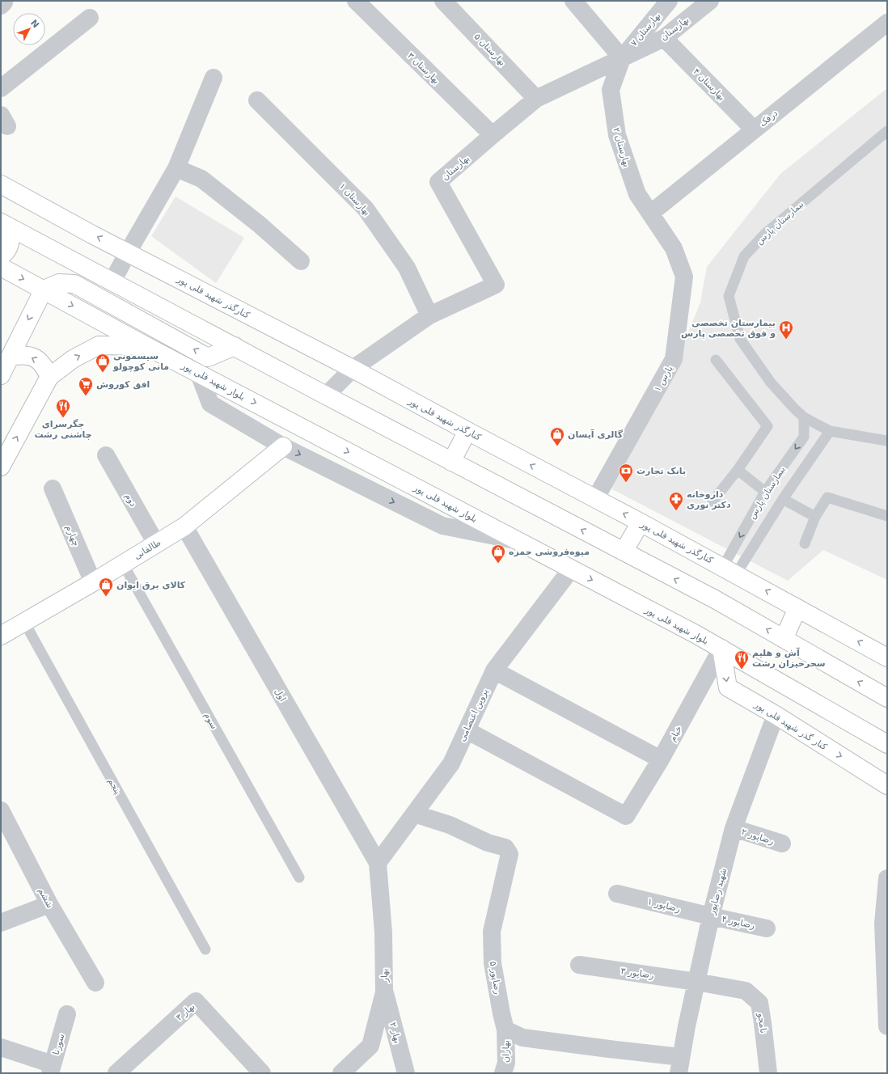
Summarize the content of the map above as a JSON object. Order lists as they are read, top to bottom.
{
  "streets": {
    "main road": [
      "کنارگذر شهید قلی پور",
      "بلوار شهید قلی پور",
      "طالقانی",
      "کنار گذر شهید قلی پور"
    ],
    "street": [
      "بهارستان",
      "بهارستان ۷",
      "بهارستان ۵",
      "بهارستان ۳",
      "بهارستان ۴",
      "درفک",
      "بهارستان ۲",
      "بهارستان ۱",
      "پارس ۱",
      "دوم",
      "چهارم",
      "اول",
      "پروین اعتصامی",
      "خیام",
      "رضاپور ۲",
      "شهید رضاپور",
      "ششم",
      "رضاپور ۱",
      "رضاپور ۴",
      "رضاپور ۳",
      "بهار",
      "رضاپور ۵",
      "بهار ۳",
      "نامجو",
      "بهار ۲",
      "سورنا",
      "بهاران"
    ],
    "lane": ["بیمارستان پارس", "سوم", "پنجم"]
  },
  "crossings": [
    ["بهارستان", "بهارستان ۷"],
    ["بهارستان", "بهارستان ۵"],
    ["بهارستان", "بهارستان ۳"],
    ["بهارستان", "بهارستان ۴"],
    ["بهارستان", "بهارستان ۲"],
    ["بهارستان", "بهارستان ۱"],
    ["بهارستان", "کنارگذر شهید قلی پور"],
    ["بهارستان ۷", "بهارستان ۲"],
    ["بهارستان ۴", "درفک"],
    ["درفک", "بهارستان ۲"],
    ["درفک", "پارس ۱"],
    ["بهارستان ۲", "پارس ۱"],
    ["بیمارستان پارس", "کنارگذر شهید قلی پور"],
    ["کنارگذر شهید قلی پور", "پارس ۱"],
    ["بلوار شهید قلی پور", "پروین اعتصامی"],
    ["بلوار شهید قلی پور", "کنار گذر شهید قلی پور"],
    ["بلوار شهید قلی پور", "خیام"],
    ["دوم", "طالقانی"],
    ["چهارم", "طالقانی"],
    ["طالقانی", "اول"],
    ["طالقانی", "سوم"],
    ["طالقانی", "پنجم"],
    ["اول", "پروین اعتصامی"],
    ["اول", "بهار"],
    ["پروین اعتصامی", "خیام"],
    ["پروین اعتصامی", "بهار"],
    ["پروین اعتصامی", "رضاپور ۵"],
    ["کنار گذر شهید قلی پور", "خیام"],
    ["کنار گذر شهید قلی پور", "شهید رضاپور"],
    ["رضاپور ۲", "شهید رضاپور"],
    ["شهید رضاپور", "رضاپور ۱"],
    ["شهید رضاپور", "رضاپور ۴"],
    ["شهید رضاپور", "رضاپور ۳"],
    ["شهید رضاپور", "نامجو"],
    ["رضاپور ۱", "رضاپور ۴"],
    ["رضاپور ۳", "نامجو"],
    ["بهار", "بهار ۲"],
    ["رضاپور ۵", "بهاران"]
  ],
  "places": {
    "hospital": ["بیمارستان تخصصی و فوق تخصصی پارس"],
    "shop": [
      "سیسمونی مانی کوچولو",
      "گالری آیسان",
      "میوه‌فروشی حمزه",
      "کالای برق ایوان"
    ],
    "supermarket": ["افق کوروش"],
    "restaurant": ["جگرسرای چاشنی رشت", "آش و هلیم سحرخیزان رشت"],
    "bank": ["بانک تجارت"],
    "pharmacy": ["داروخانه دکتر نوری"]
  },
  "north": "top right"
}
